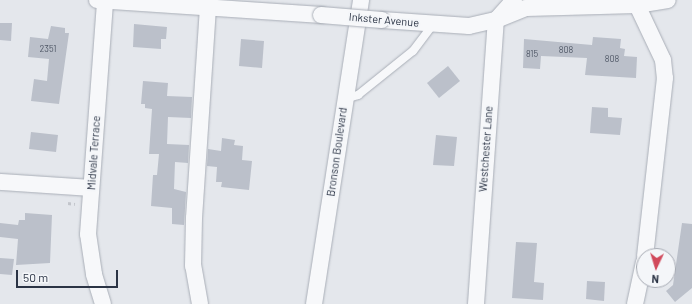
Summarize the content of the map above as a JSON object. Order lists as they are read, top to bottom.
{
  "streets": {
    "street": [
      "Inkster Avenue",
      "Westchester Lane",
      "Bronson Boulevard",
      "Midvale Terrace"
    ]
  },
  "crossings": [
    ["Inkster Avenue", "Westchester Lane"],
    ["Inkster Avenue", "Midvale Terrace"]
  ],
  "house_numbers": [
    "2351",
    "808",
    "815",
    "808"
  ],
  "scale_bar": "50 m",
  "north": "bottom"
}
